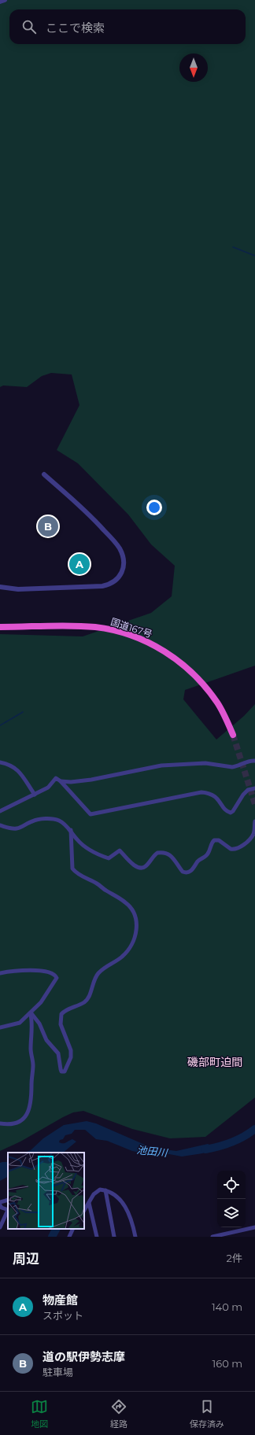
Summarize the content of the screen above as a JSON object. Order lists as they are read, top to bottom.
{
  "streets": {
    "highway": ["国道167号"]
  },
  "districts": ["磯部町迫間"],
  "water": ["池田川"],
  "north": "bottom",
  "page": {
    "search": "ここで検索",
    "pins": ["B", "A"],
    "heading": ["周辺", "2件"],
    "list": [
      {
        "mark": "A",
        "name": "物産館",
        "note": "スポット",
        "value": "140 m"
      },
      {
        "mark": "B",
        "name": "道の駅伊勢志摩",
        "note": "駐車場",
        "value": "160 m"
      }
    ],
    "nav": ["地図", "経路", "保存済み"]
  }
}
